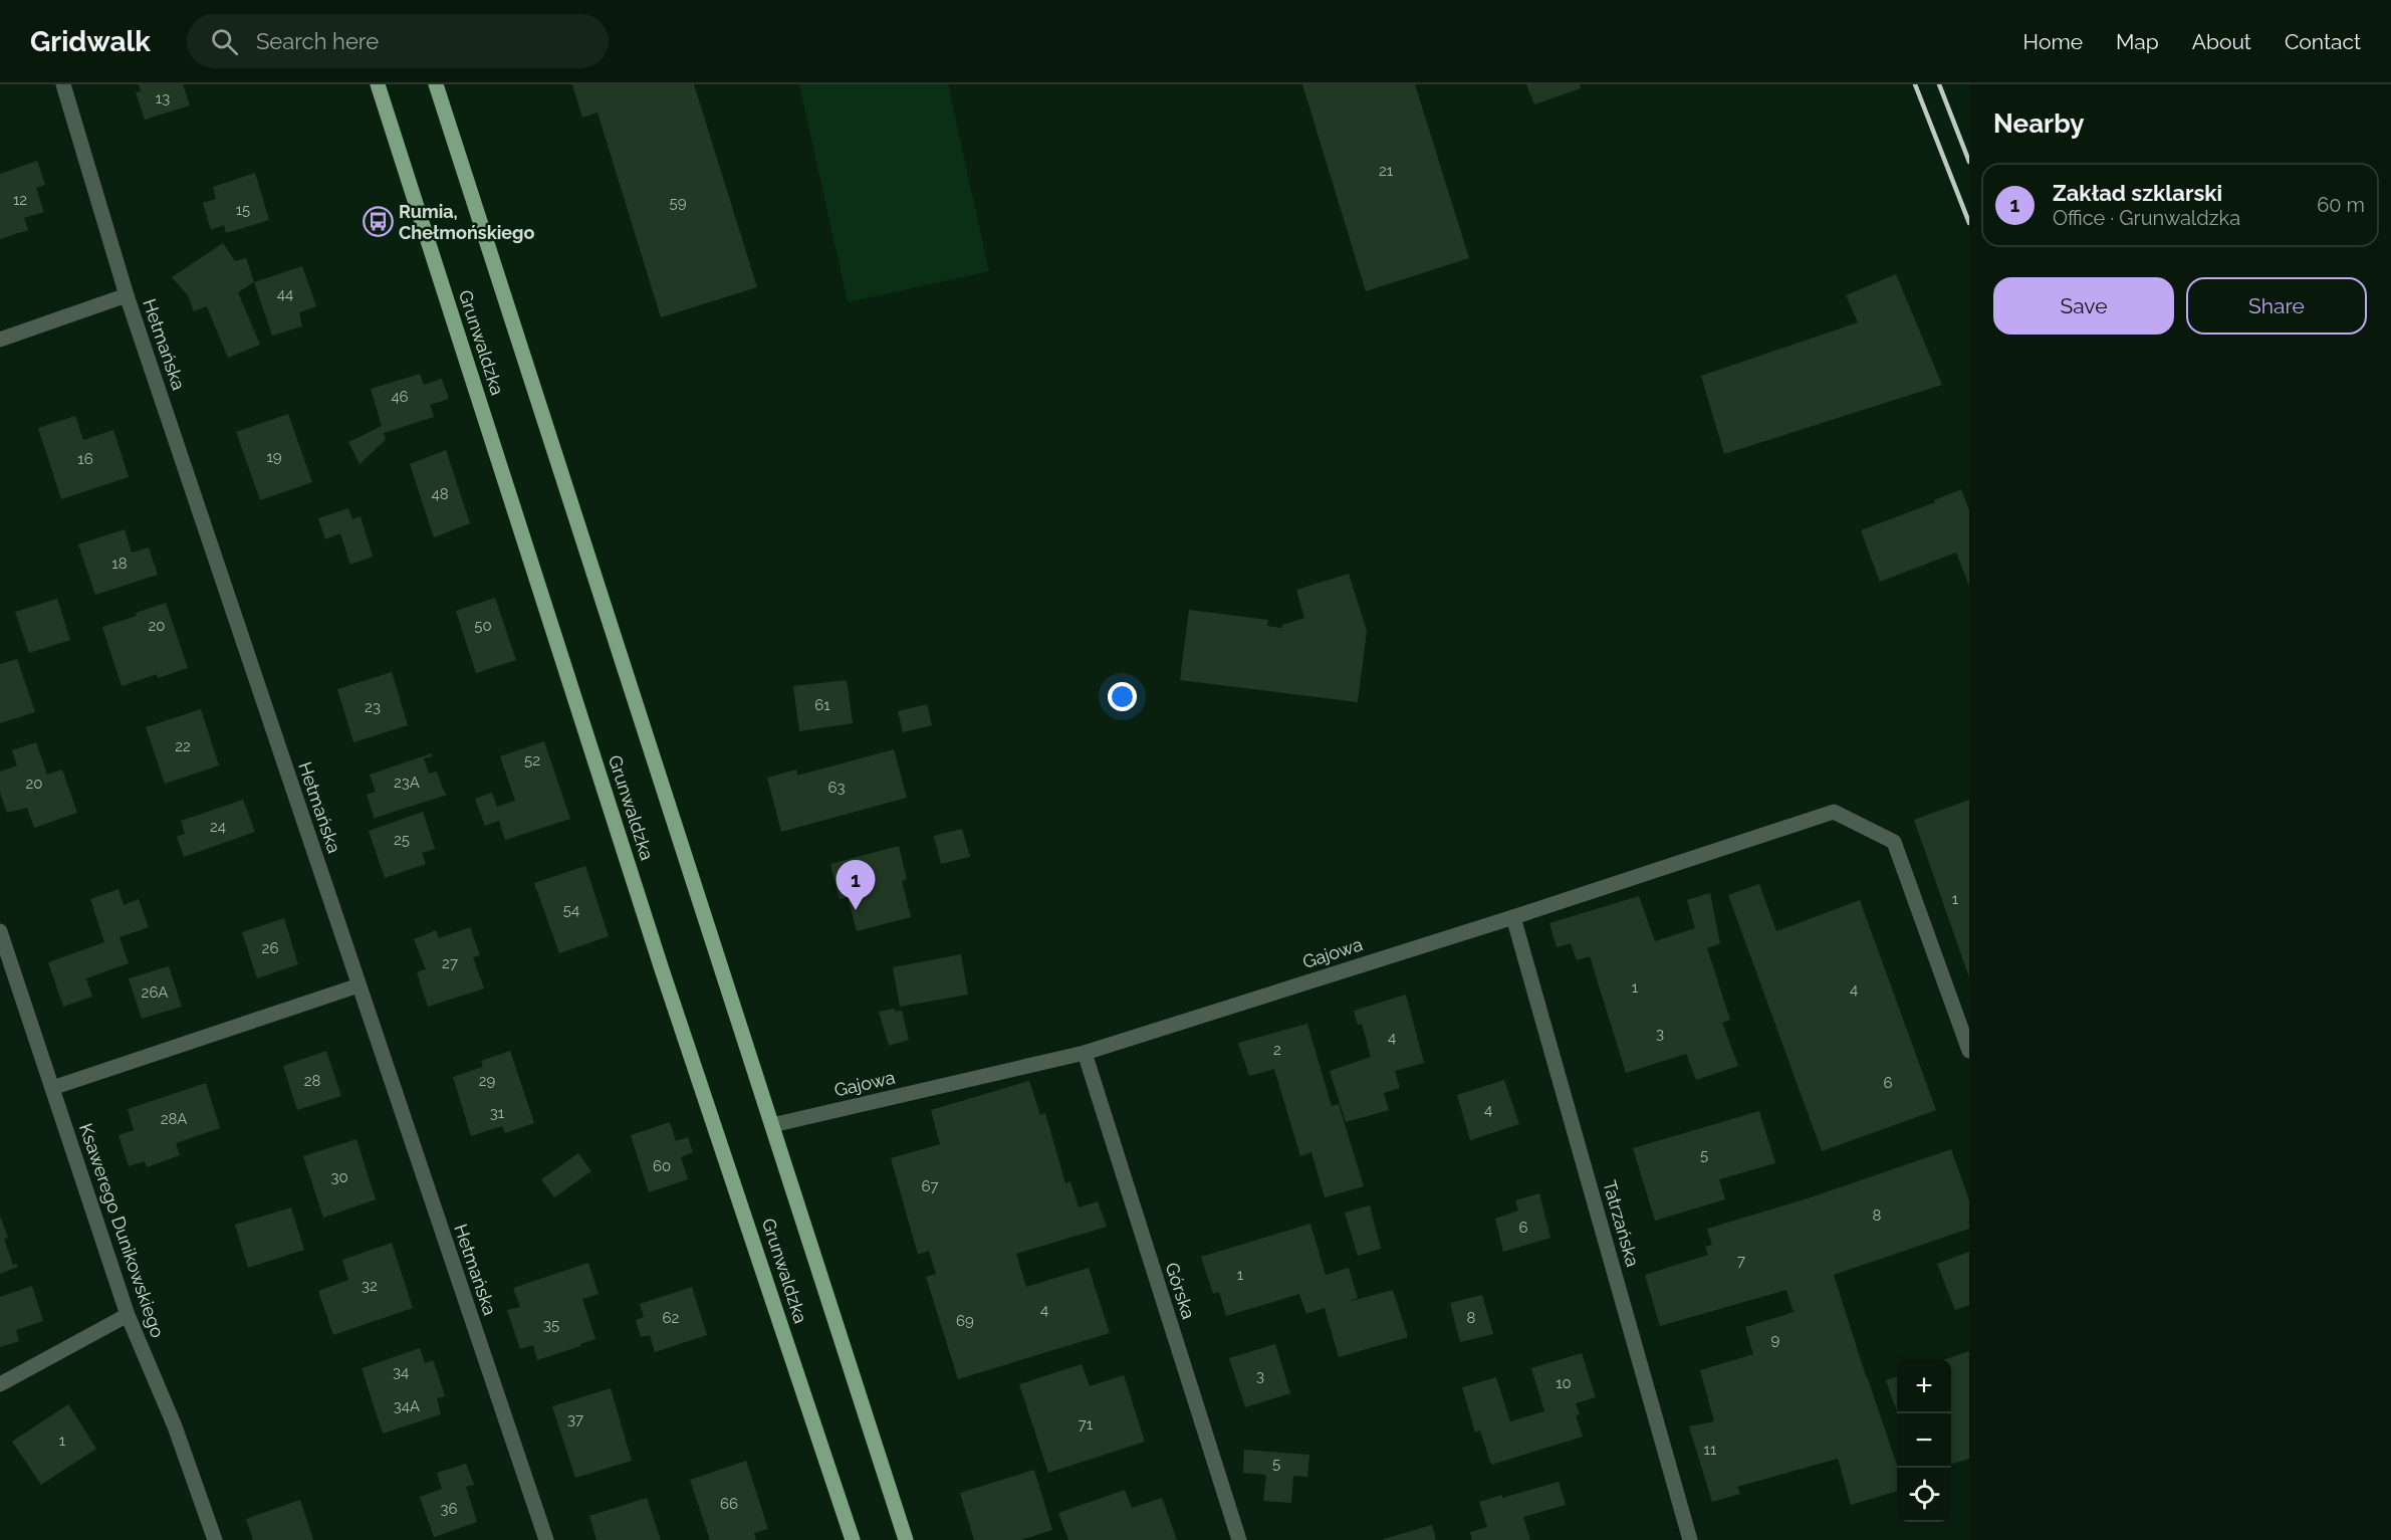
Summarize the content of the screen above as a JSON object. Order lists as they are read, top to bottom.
{
  "streets": {
    "main road": ["Grunwaldzka"],
    "street": [
      "Hetmańska",
      "Gajowa",
      "Tatrzańska",
      "Ksawerego Dunikowskiego",
      "Górska"
    ]
  },
  "crossings": [
    ["Grunwaldzka", "Gajowa"],
    ["Gajowa", "Tatrzańska"],
    ["Gajowa", "Górska"]
  ],
  "places": {
    "bus stop": ["Rumia, Chełmońskiego"]
  },
  "house_numbers": [
    "13",
    "21",
    "12",
    "59",
    "15",
    "44",
    "46",
    "19",
    "16",
    "48",
    "18",
    "20",
    "50",
    "61",
    "23",
    "22",
    "52",
    "23A",
    "20",
    "63",
    "24",
    "25",
    "1",
    "54",
    "26",
    "27",
    "1",
    "4",
    "26A",
    "3",
    "4",
    "2",
    "28",
    "29",
    "6",
    "4",
    "31",
    "28A",
    "5",
    "60",
    "30",
    "67",
    "8",
    "6",
    "7",
    "1",
    "32",
    "4",
    "62",
    "8",
    "69",
    "35",
    "9",
    "34",
    "3",
    "10",
    "34A",
    "37",
    "71",
    "1",
    "11",
    "5",
    "66",
    "36"
  ],
  "page": {
    "header": "Gridwalk",
    "search": "Search here",
    "nav": [
      "Home",
      "Map",
      "About",
      "Contact"
    ],
    "heading": "Nearby",
    "list": [
      {
        "mark": "1",
        "name": "Zakład szklarski",
        "note": "Office · Grunwaldzka",
        "value": "60 m"
      }
    ],
    "buttons": ["Save", "Share"],
    "pins": "1",
    "map_buttons": ["+", "−"]
  }
}
